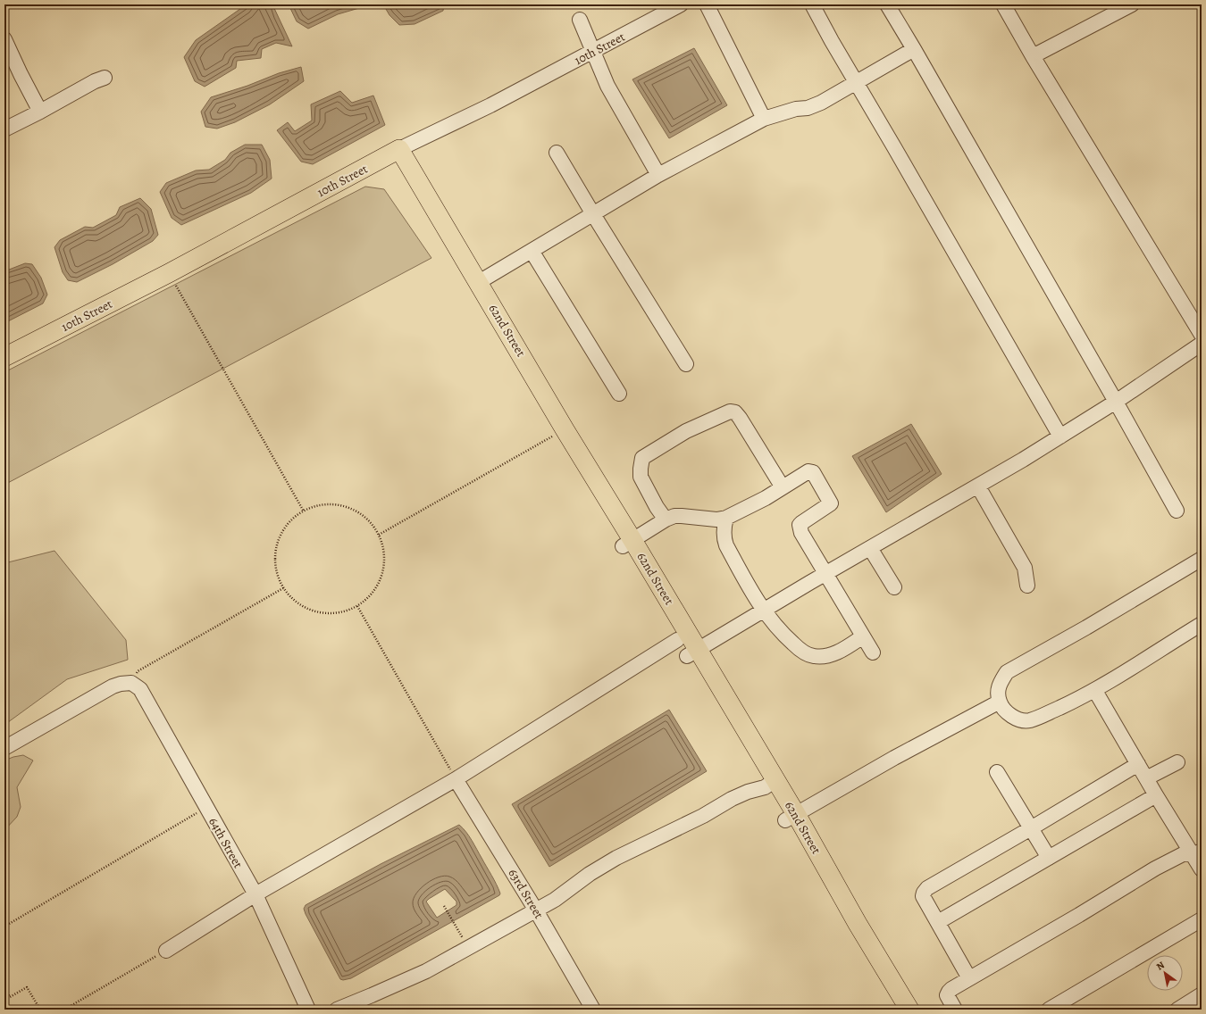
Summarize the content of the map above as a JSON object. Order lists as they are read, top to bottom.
{
  "streets": {
    "main road": ["10th Street", "62nd Street"],
    "street": ["64th Street", "63rd Street"]
  },
  "crossings": [
    ["10th Street", "62nd Street"]
  ],
  "north": "top left"
}
